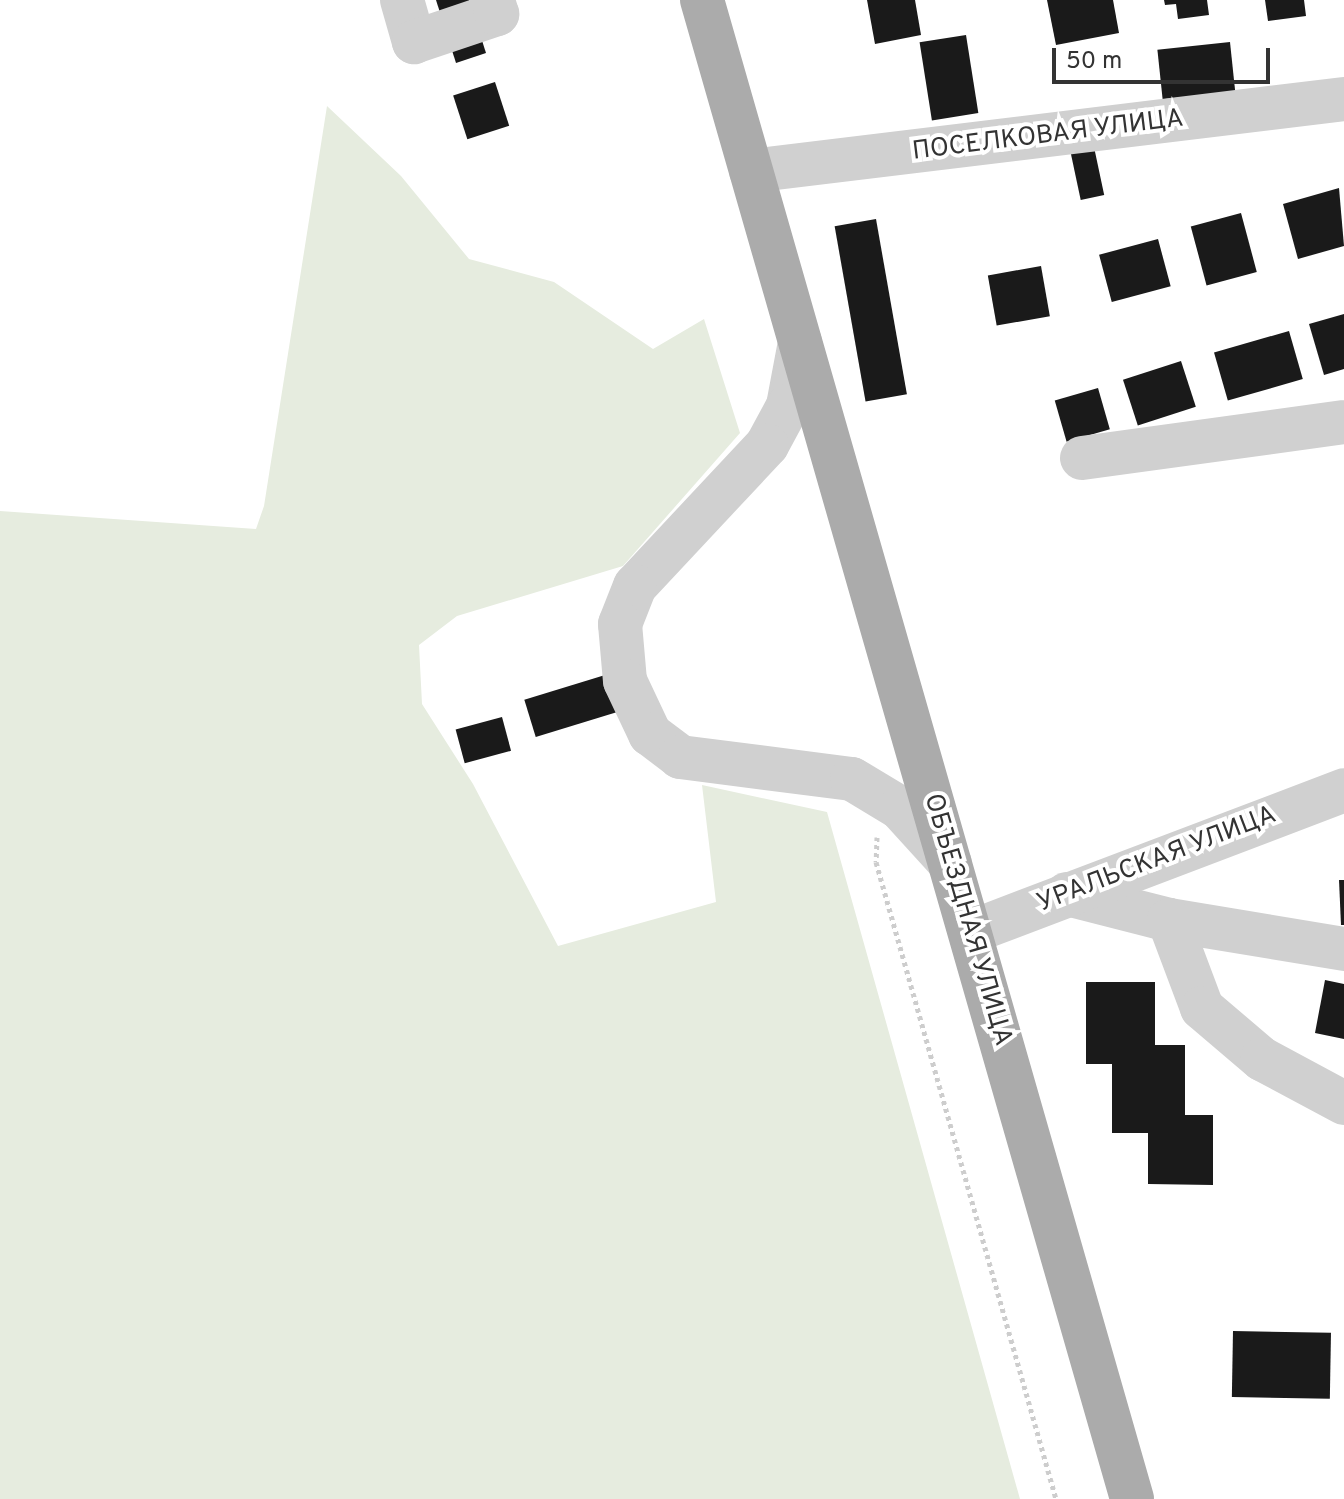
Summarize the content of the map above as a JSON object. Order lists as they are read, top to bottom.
{
  "streets": {
    "main road": ["ОБЪЕЗДНАЯ УЛИЦА"],
    "street": ["ПОСЕЛКОВАЯ УЛИЦА", "УРАЛЬСКАЯ УЛИЦА"]
  },
  "crossings": [
    ["ПОСЕЛКОВАЯ УЛИЦА", "ОБЪЕЗДНАЯ УЛИЦА"],
    ["УРАЛЬСКАЯ УЛИЦА", "ОБЪЕЗДНАЯ УЛИЦА"]
  ],
  "scale_bar": "50 m"
}
